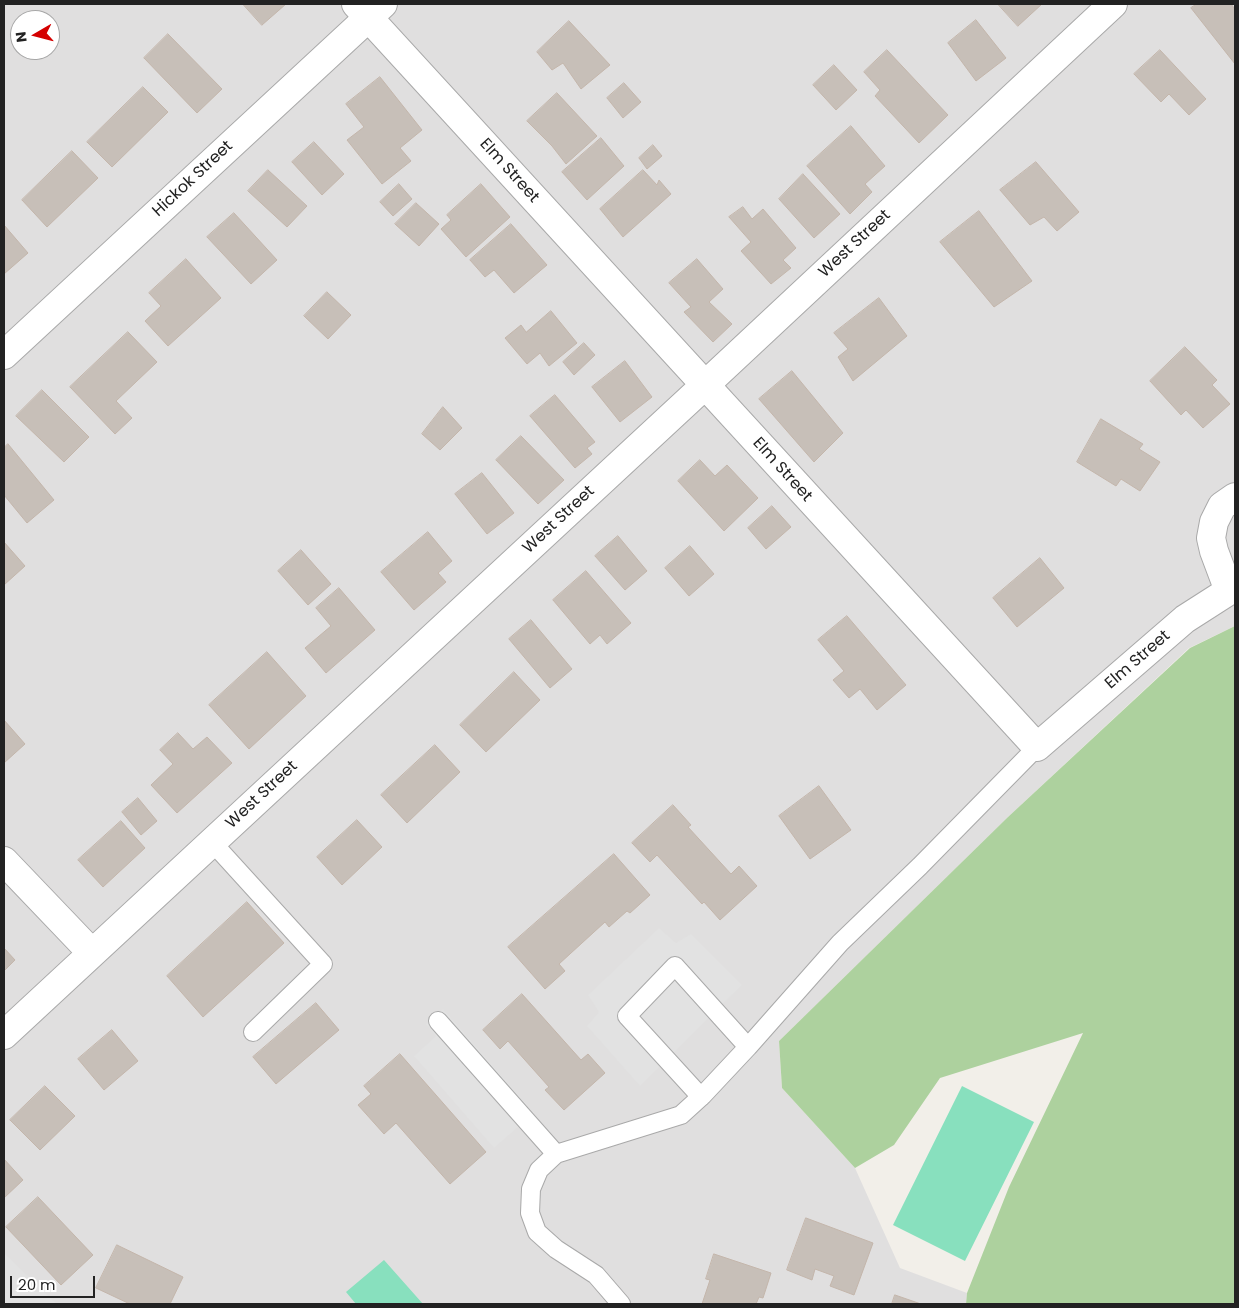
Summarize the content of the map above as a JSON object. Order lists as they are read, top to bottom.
{
  "streets": {
    "street": ["Elm Street", "Hickok Street", "West Street"]
  },
  "crossings": [
    ["Elm Street", "Hickok Street"],
    ["Elm Street", "West Street"]
  ],
  "scale_bar": "20 m",
  "north": "left"
}
